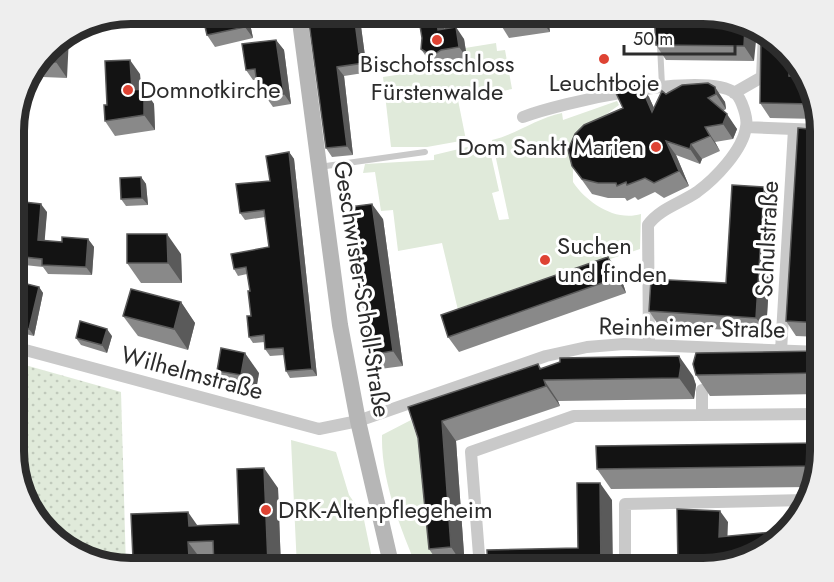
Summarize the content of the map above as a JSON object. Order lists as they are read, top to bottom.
{
  "streets": {
    "street": [
      "Schulstraße",
      "Geschwister-Scholl-Straße",
      "Reinheimer Straße",
      "Wilhelmstraße"
    ]
  },
  "crossings": [
    ["Schulstraße", "Reinheimer Straße"],
    ["Geschwister-Scholl-Straße", "Reinheimer Straße"],
    ["Geschwister-Scholl-Straße", "Wilhelmstraße"],
    ["Reinheimer Straße", "Wilhelmstraße"]
  ],
  "places": [
    "Bischofsschloss Fürstenwalde",
    "Leuchtboje",
    "Domnotkirche",
    "Dom Sankt Marien",
    "Suchen und finden",
    "DRK-Altenpflegeheim"
  ],
  "scale_bar": "50 m"
}
